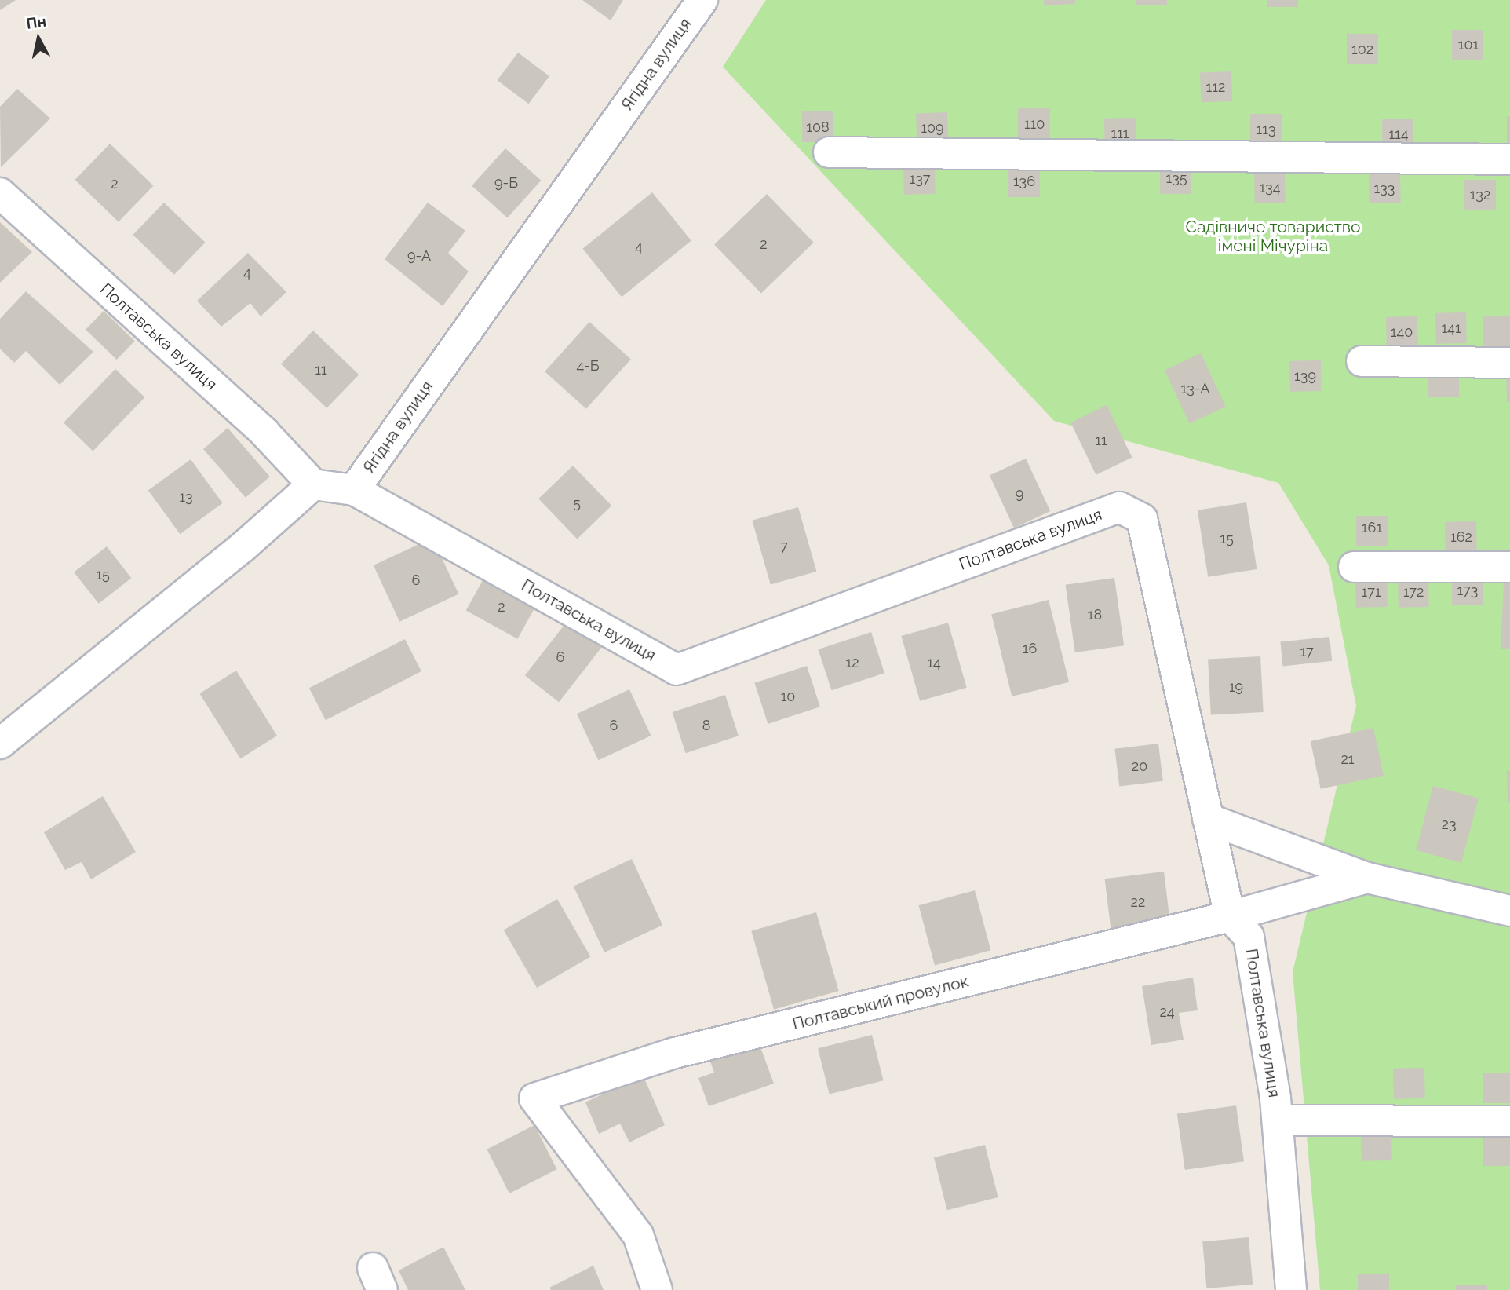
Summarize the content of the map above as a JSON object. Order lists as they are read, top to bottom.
{
  "streets": {
    "street": ["Ягідна вулиця", "Полтавська вулиця", "Полтавський провулок"]
  },
  "crossings": [
    ["Ягідна вулиця", "Полтавська вулиця"],
    ["Полтавська вулиця", "Полтавський провулок"]
  ],
  "parks": ["Садівниче товариство імені Мічуріна"],
  "house_numbers": [
    "101",
    "102",
    "112",
    "110",
    "108",
    "109",
    "113",
    "111",
    "114",
    "135",
    "137",
    "136",
    "9-Б",
    "2",
    "134",
    "133",
    "132",
    "2",
    "4",
    "9-А",
    "4",
    "141",
    "140",
    "4-Б",
    "11",
    "139",
    "13-А",
    "11",
    "9",
    "13",
    "5",
    "161",
    "162",
    "15",
    "7",
    "15",
    "6",
    "173",
    "171",
    "172",
    "2",
    "18",
    "16",
    "17",
    "6",
    "12",
    "14",
    "19",
    "10",
    "6",
    "8",
    "21",
    "20",
    "23",
    "22",
    "24"
  ],
  "north": "top"
}
